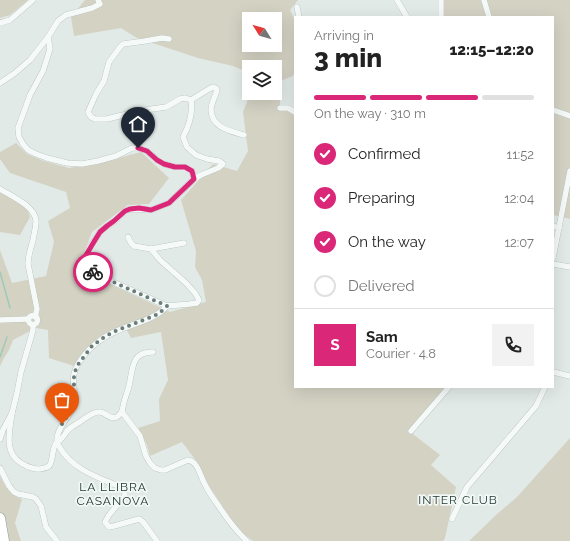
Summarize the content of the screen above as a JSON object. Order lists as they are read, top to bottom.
{
  "districts": ["LA LLIBRA CASANOVA", "INTER CLUB"],
  "north": "top left",
  "page": {
    "heading": ["3 min", "Arriving in", "12:15–12:20"],
    "panel": ["Sam", "Courier · 4.8"],
    "bar": "On the way · 310 m",
    "list": [
      ["Confirmed", "11:52"],
      ["Preparing", "12:04"],
      ["On the way", "12:07"],
      "Delivered"
    ],
    "round": "S"
  }
}
